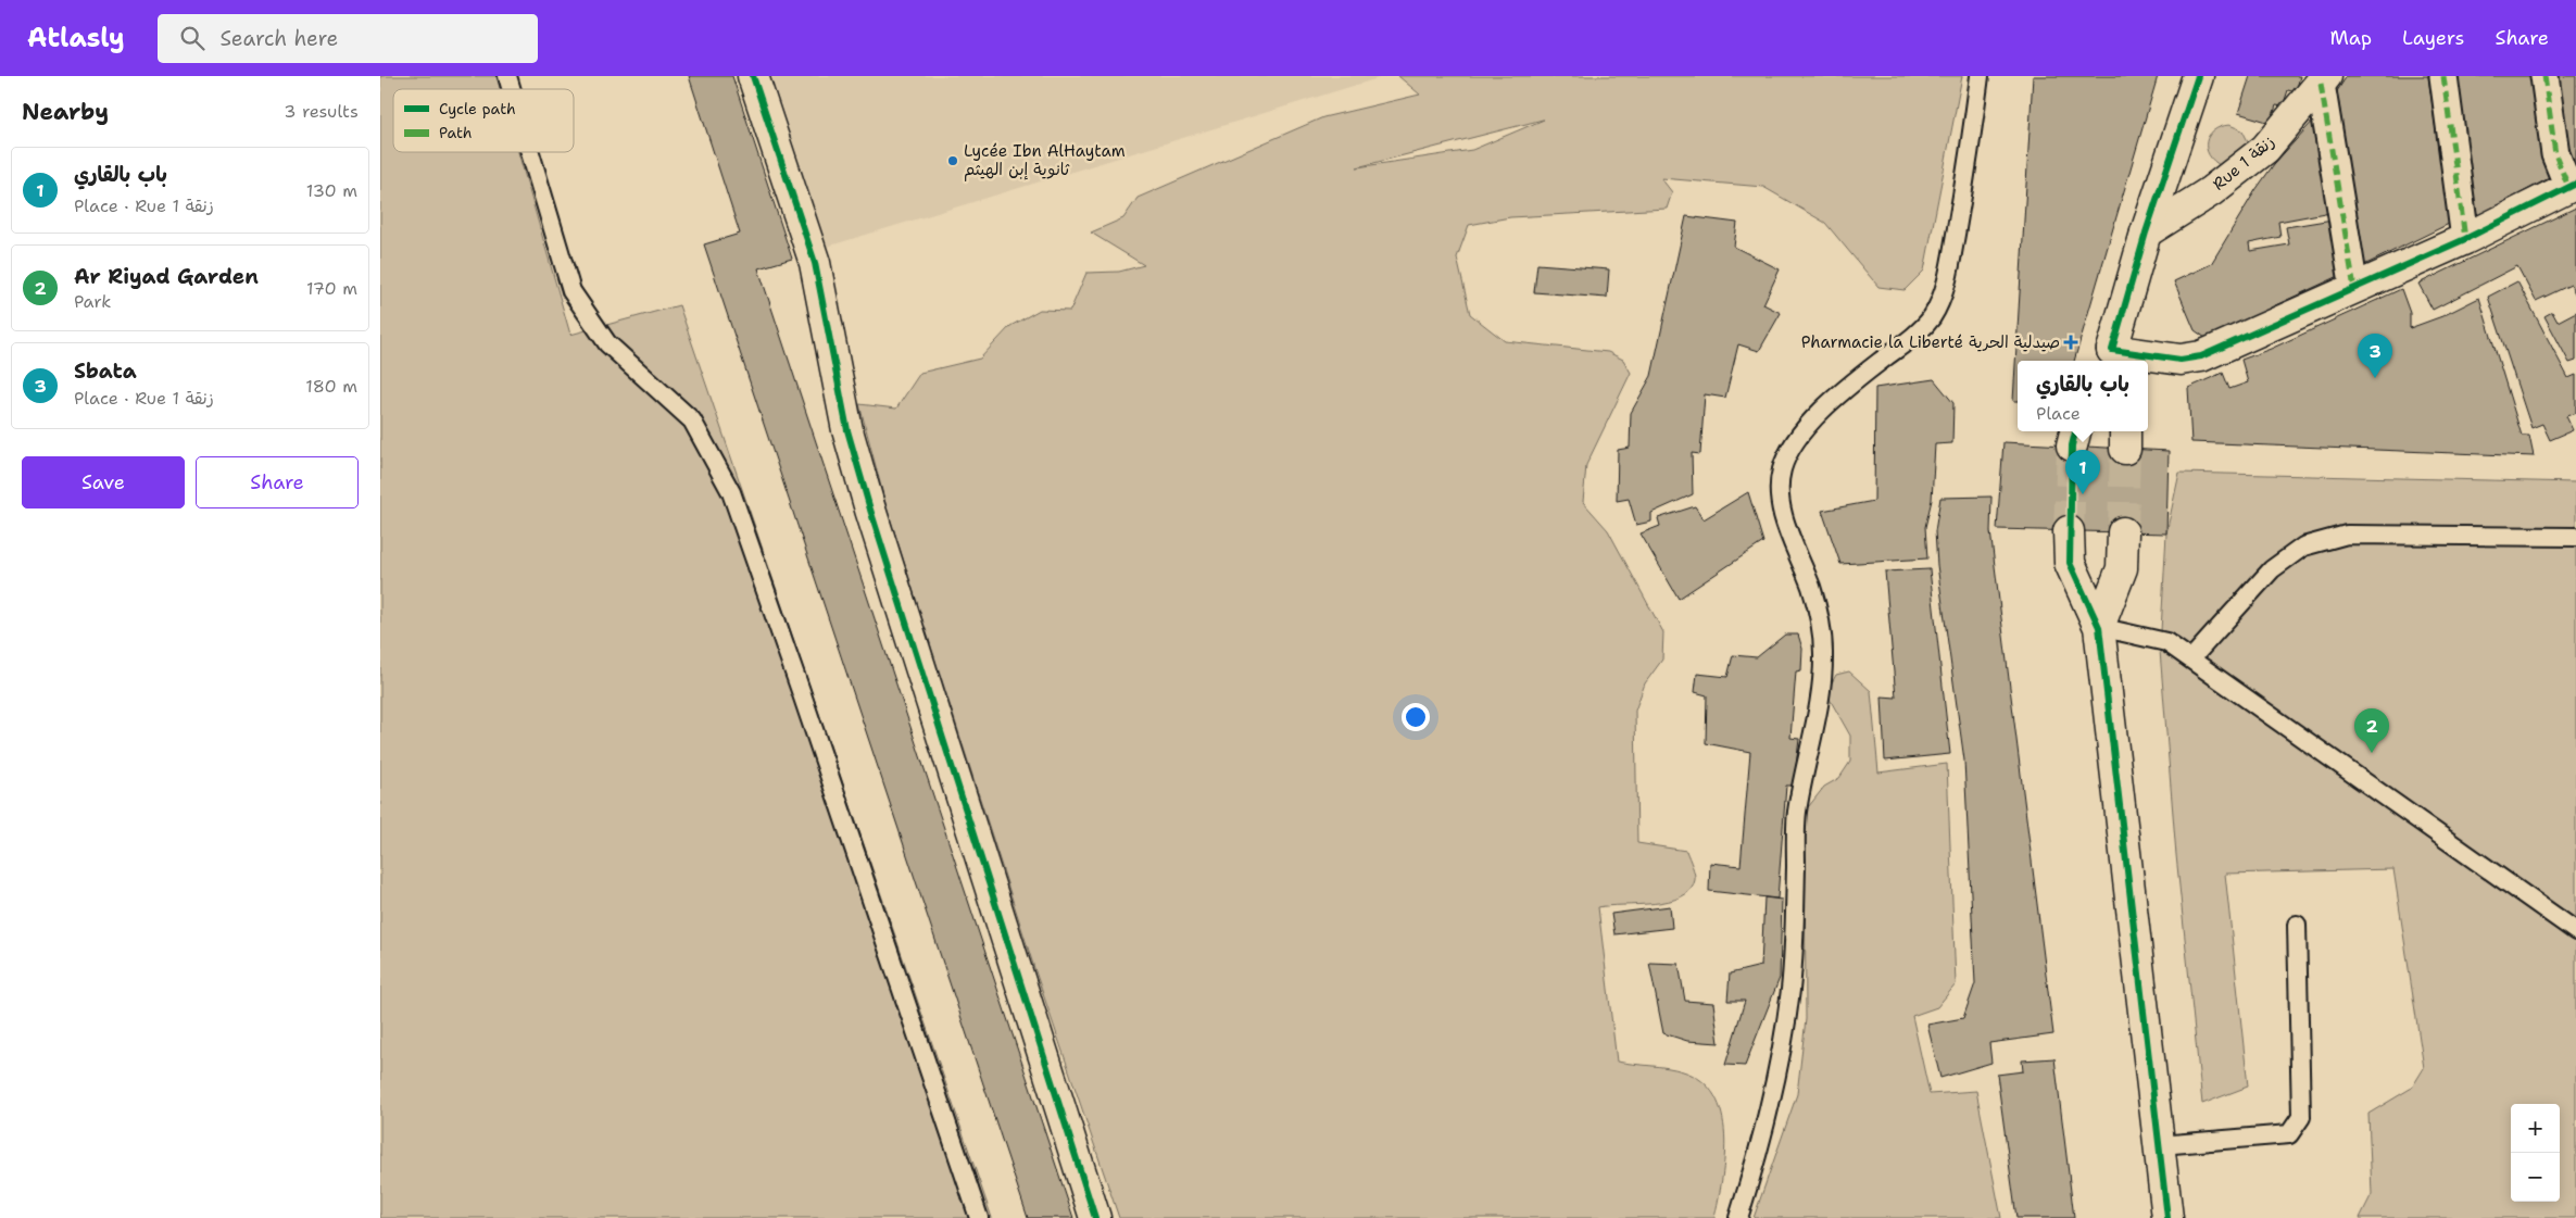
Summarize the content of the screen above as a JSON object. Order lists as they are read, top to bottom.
{
  "streets": {
    "street": ["Rue 1 زنقة"]
  },
  "places": {
    "other": ["Lycée Ibn AlHaytam ثانوية إبن الهيثم"],
    "health": ["Pharmacie la Liberté صيدلية الحرية"]
  },
  "legend": ["Cycle path", "Path"],
  "page": {
    "header": "Atlasly",
    "search": "Search here",
    "nav": ["Map", "Layers", "Share"],
    "heading": ["Nearby", "3 results"],
    "list": [
      {
        "mark": "1",
        "name": "باب بالقاري",
        "note": "Place · Rue 1 زنقة",
        "value": "130 m"
      },
      {
        "mark": "2",
        "name": "Ar Riyad Garden",
        "note": "Park",
        "value": "170 m"
      },
      {
        "mark": "3",
        "name": "Sbata",
        "note": "Place · Rue 1 زنقة",
        "value": "180 m"
      }
    ],
    "pins": ["3", "1", "2"],
    "popup": ["باب بالقاري", "Place"],
    "buttons": ["Save", "Share"],
    "map_buttons": ["+", "−"]
  }
}
